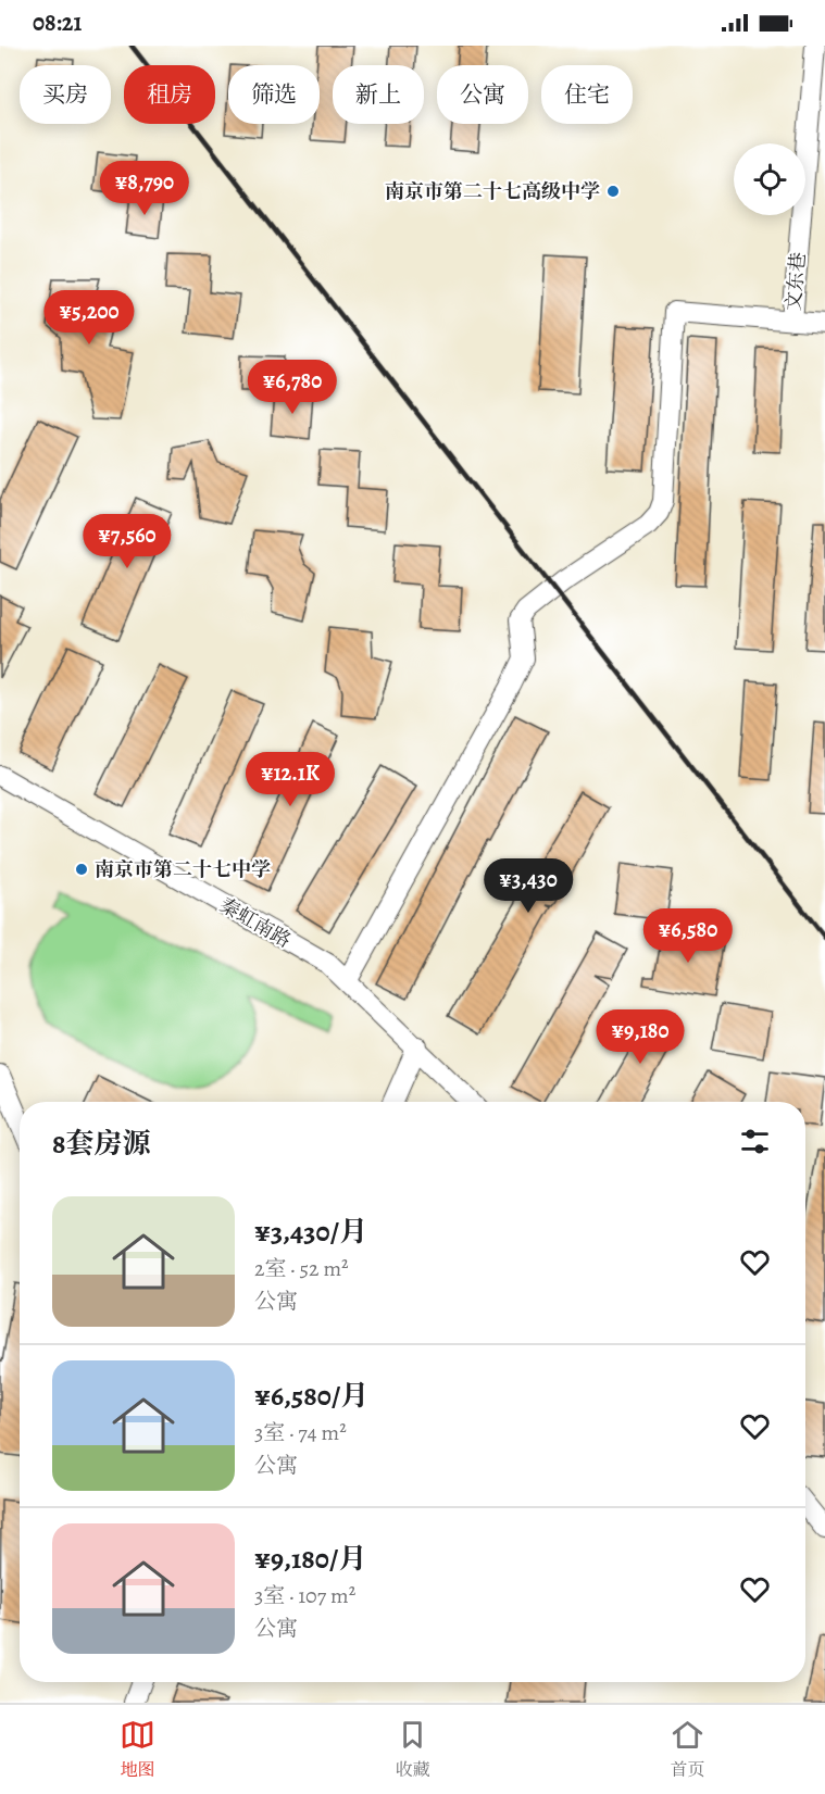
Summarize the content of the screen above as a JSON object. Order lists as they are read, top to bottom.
{
  "streets": {
    "street": ["文东巷", "秦虹南路"]
  },
  "places": ["南京市第二十七高级中学", "南京市第二十七中学"],
  "page": {
    "status": "08:21",
    "chip": [
      "买房",
      "租房",
      "筛选",
      "新上",
      "公寓",
      "住宅"
    ],
    "price": [
      "¥8,790",
      "¥5,200",
      "¥6,780",
      "¥7,560",
      "¥12.1K",
      "¥3,430",
      "¥6,580",
      "¥9,180"
    ],
    "heading": "8套房源",
    "list": [
      {
        "name": "¥3,430/月",
        "note": "2室 · 52 m² · 公寓"
      },
      {
        "name": "¥6,580/月",
        "note": "3室 · 74 m² · 公寓"
      },
      {
        "name": "¥9,180/月",
        "note": "3室 · 107 m² · 公寓"
      }
    ],
    "tabs": ["地图", "收藏", "首页"]
  }
}
